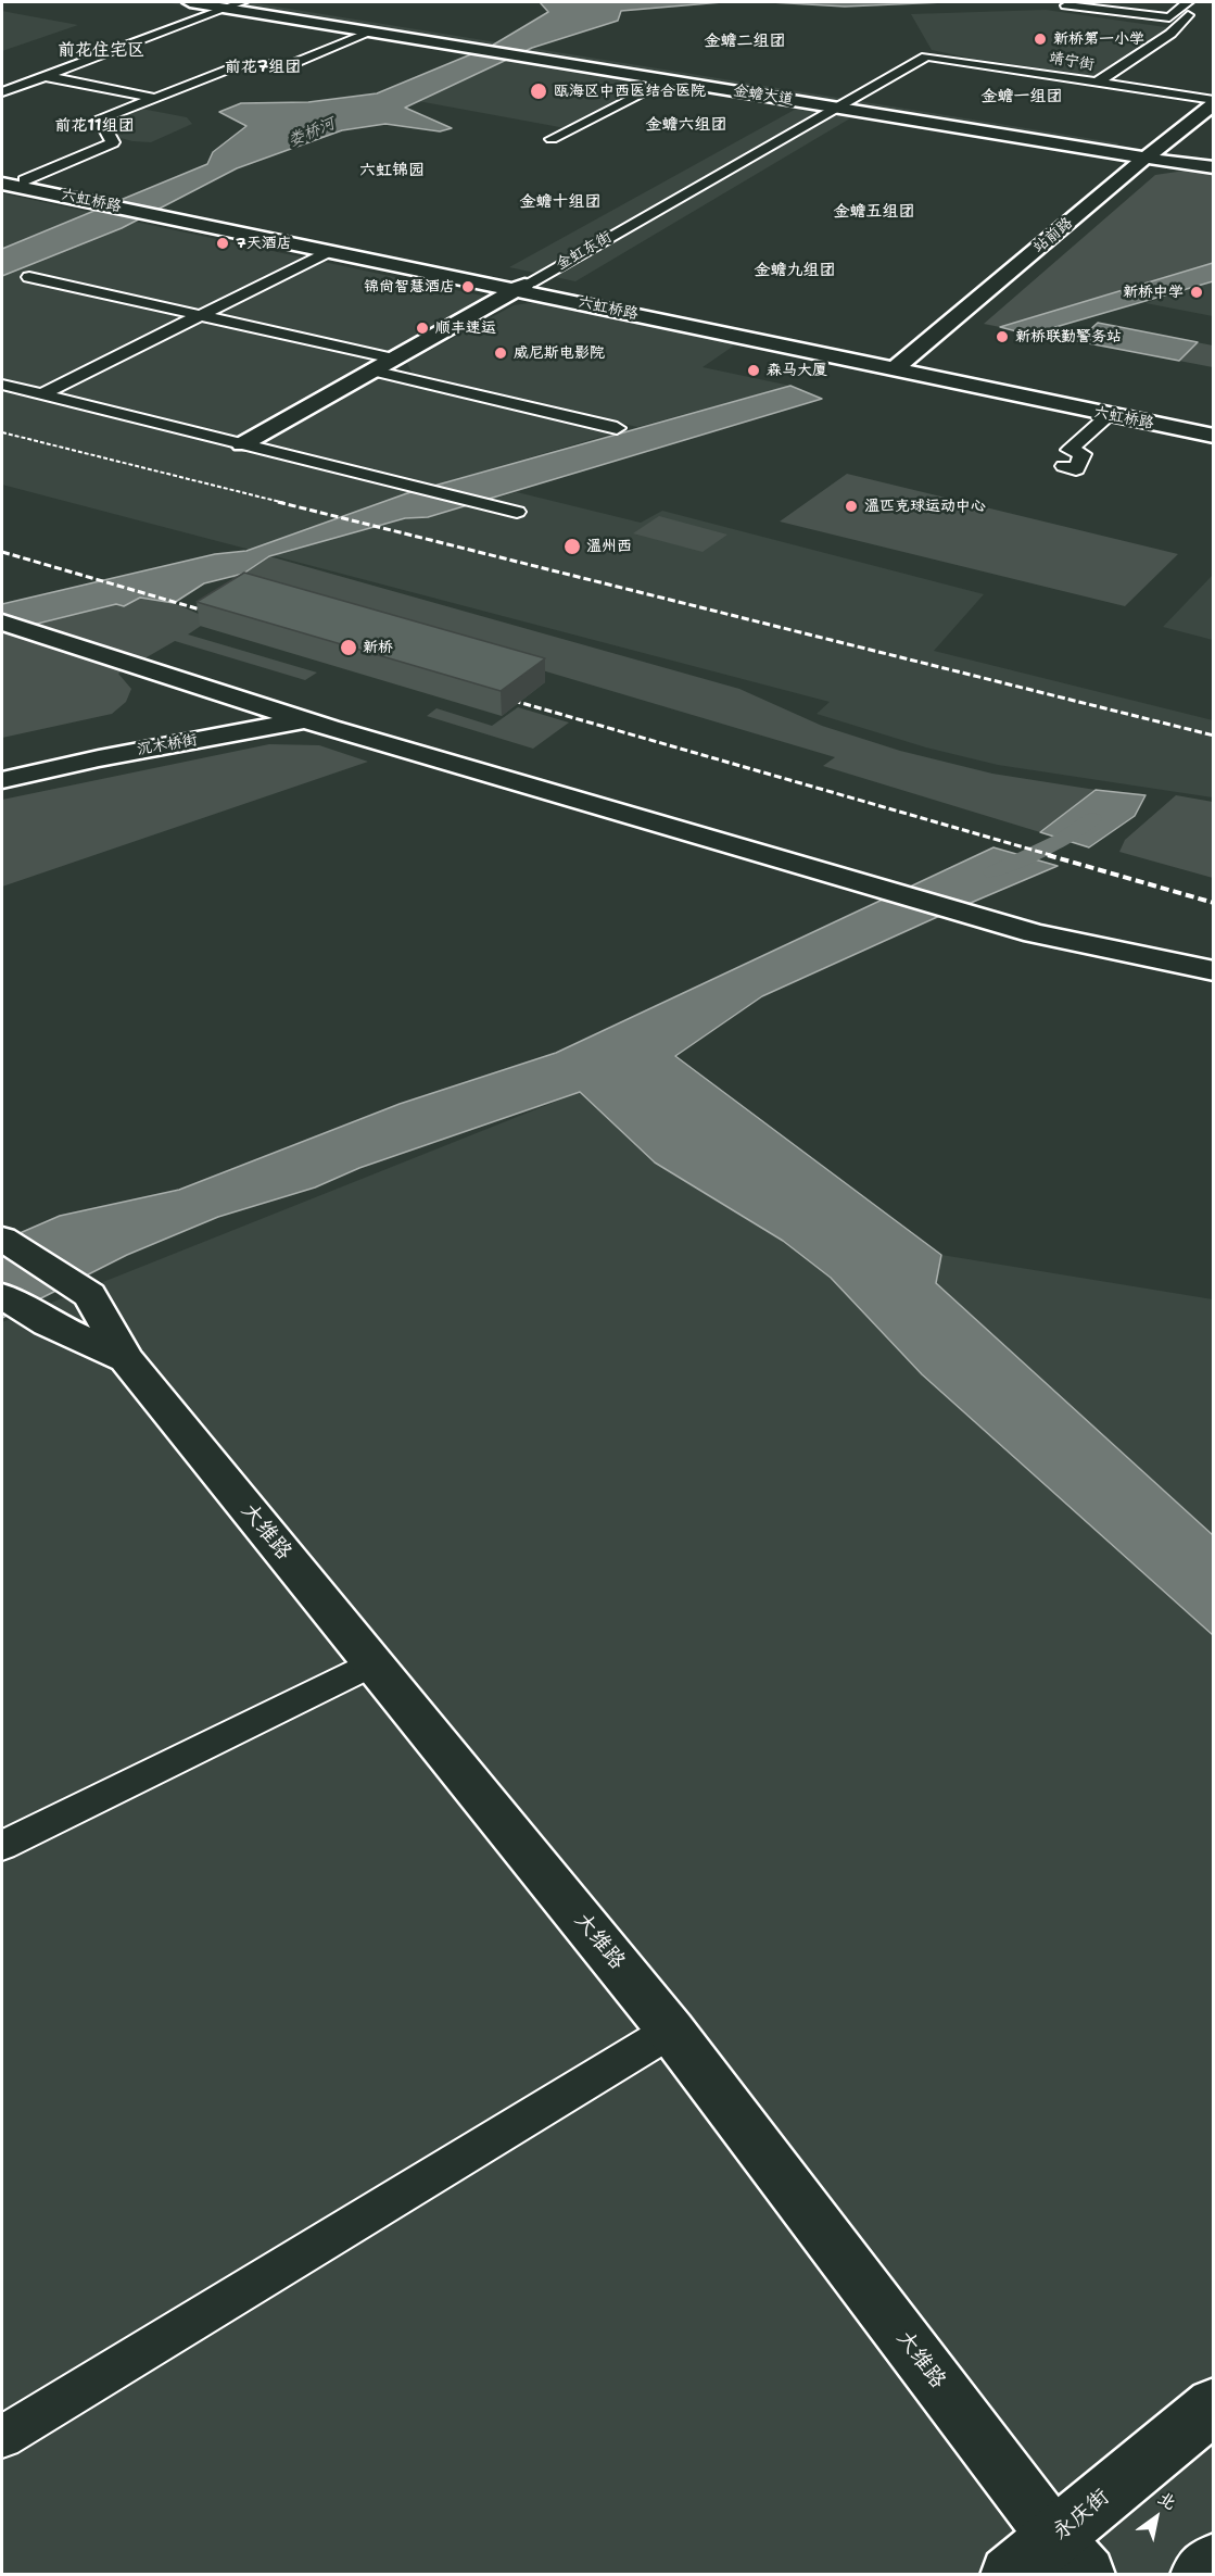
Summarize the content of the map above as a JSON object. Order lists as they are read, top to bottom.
{
  "streets": {
    "street": [
      "靖宁街",
      "金蟾大道",
      "六虹桥路",
      "站前路",
      "金虹东街",
      "沉木桥街",
      "大维路",
      "永庆街"
    ]
  },
  "crossings": [
    ["靖宁街", "站前路"],
    ["靖宁街", "金虹东街"],
    ["金蟾大道", "站前路"],
    ["金蟾大道", "金虹东街"],
    ["六虹桥路", "站前路"],
    ["六虹桥路", "金虹东街"],
    ["大维路", "永庆街"]
  ],
  "districts": [
    "金蟾二组团",
    "前花住宅区",
    "前花7组团",
    "金蟾一组团",
    "金蟾六组团",
    "前花11组团",
    "六虹锦园",
    "金蟾十组团",
    "金蟾五组团",
    "金蟾九组团"
  ],
  "water": ["娄桥河"],
  "places": [
    "新桥第一小学",
    "瓯海区中西医结合医院",
    "7天酒店",
    "锦尚智慧酒店",
    "新桥中学",
    "顺丰速运",
    "新桥联勤警务站",
    "威尼斯电影院",
    "森马大厦",
    "温匹克球运动中心",
    "温州西",
    "新桥"
  ],
  "north": "top right"
}
